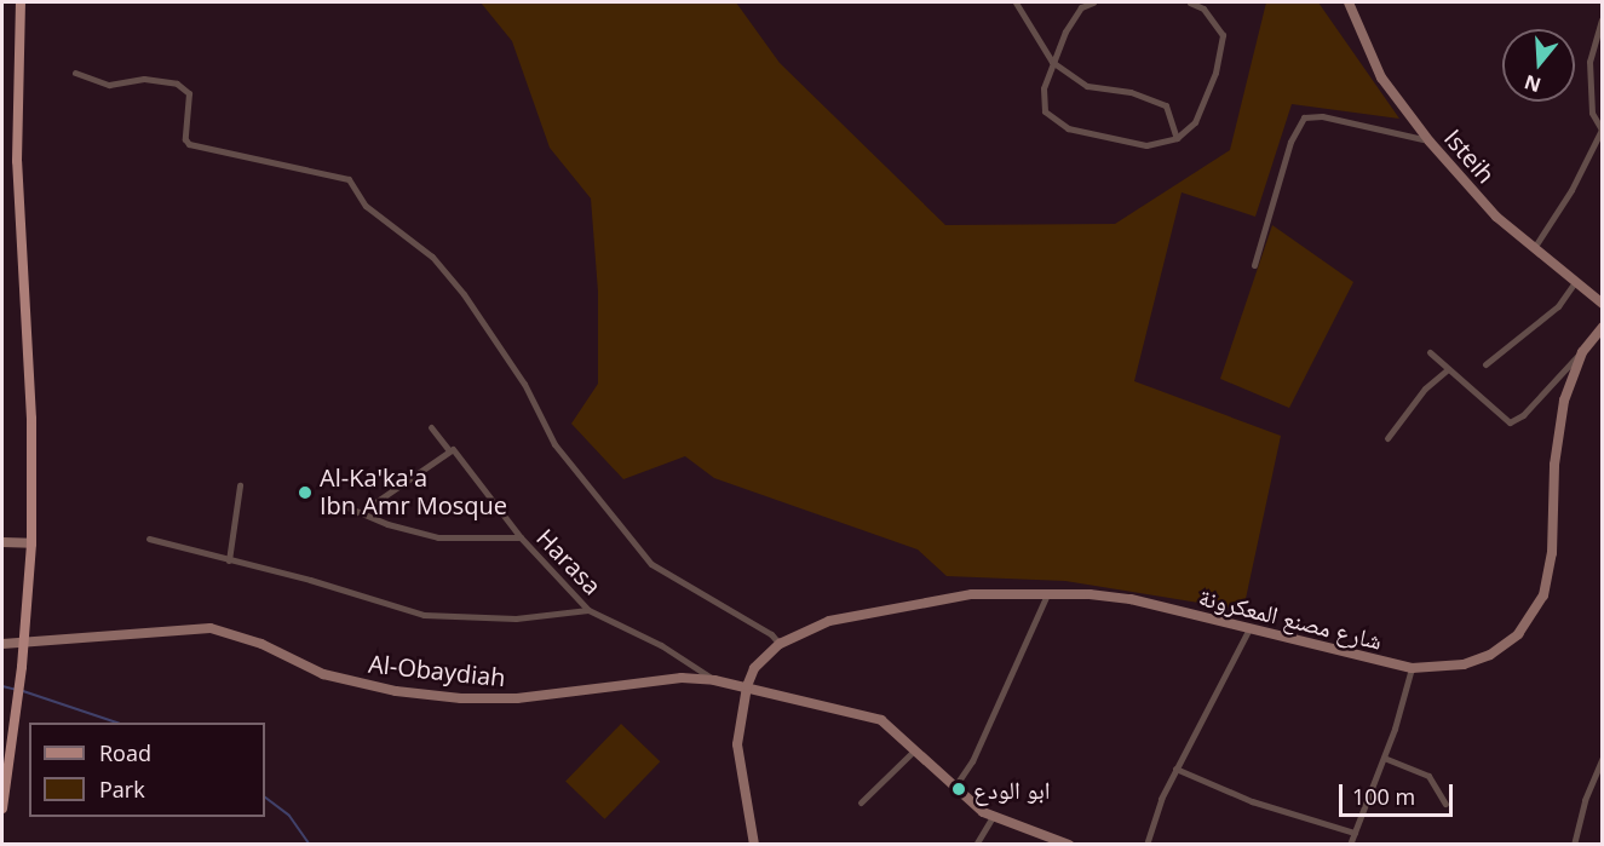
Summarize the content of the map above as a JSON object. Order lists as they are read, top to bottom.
{
  "streets": {
    "street": [
      "Isteih",
      "Harasa",
      "شارع مصنع المعكرونة",
      "Al-Obaydiah"
    ]
  },
  "crossings": [
    ["Harasa", "Al-Obaydiah"],
    ["شارع مصنع المعكرونة", "Al-Obaydiah"]
  ],
  "places": ["Al-Ka'ka'a Ibn Amr Mosque", "ابو الودع"],
  "legend": ["Road", "Park"],
  "scale_bar": "100 m",
  "north": "bottom"
}
